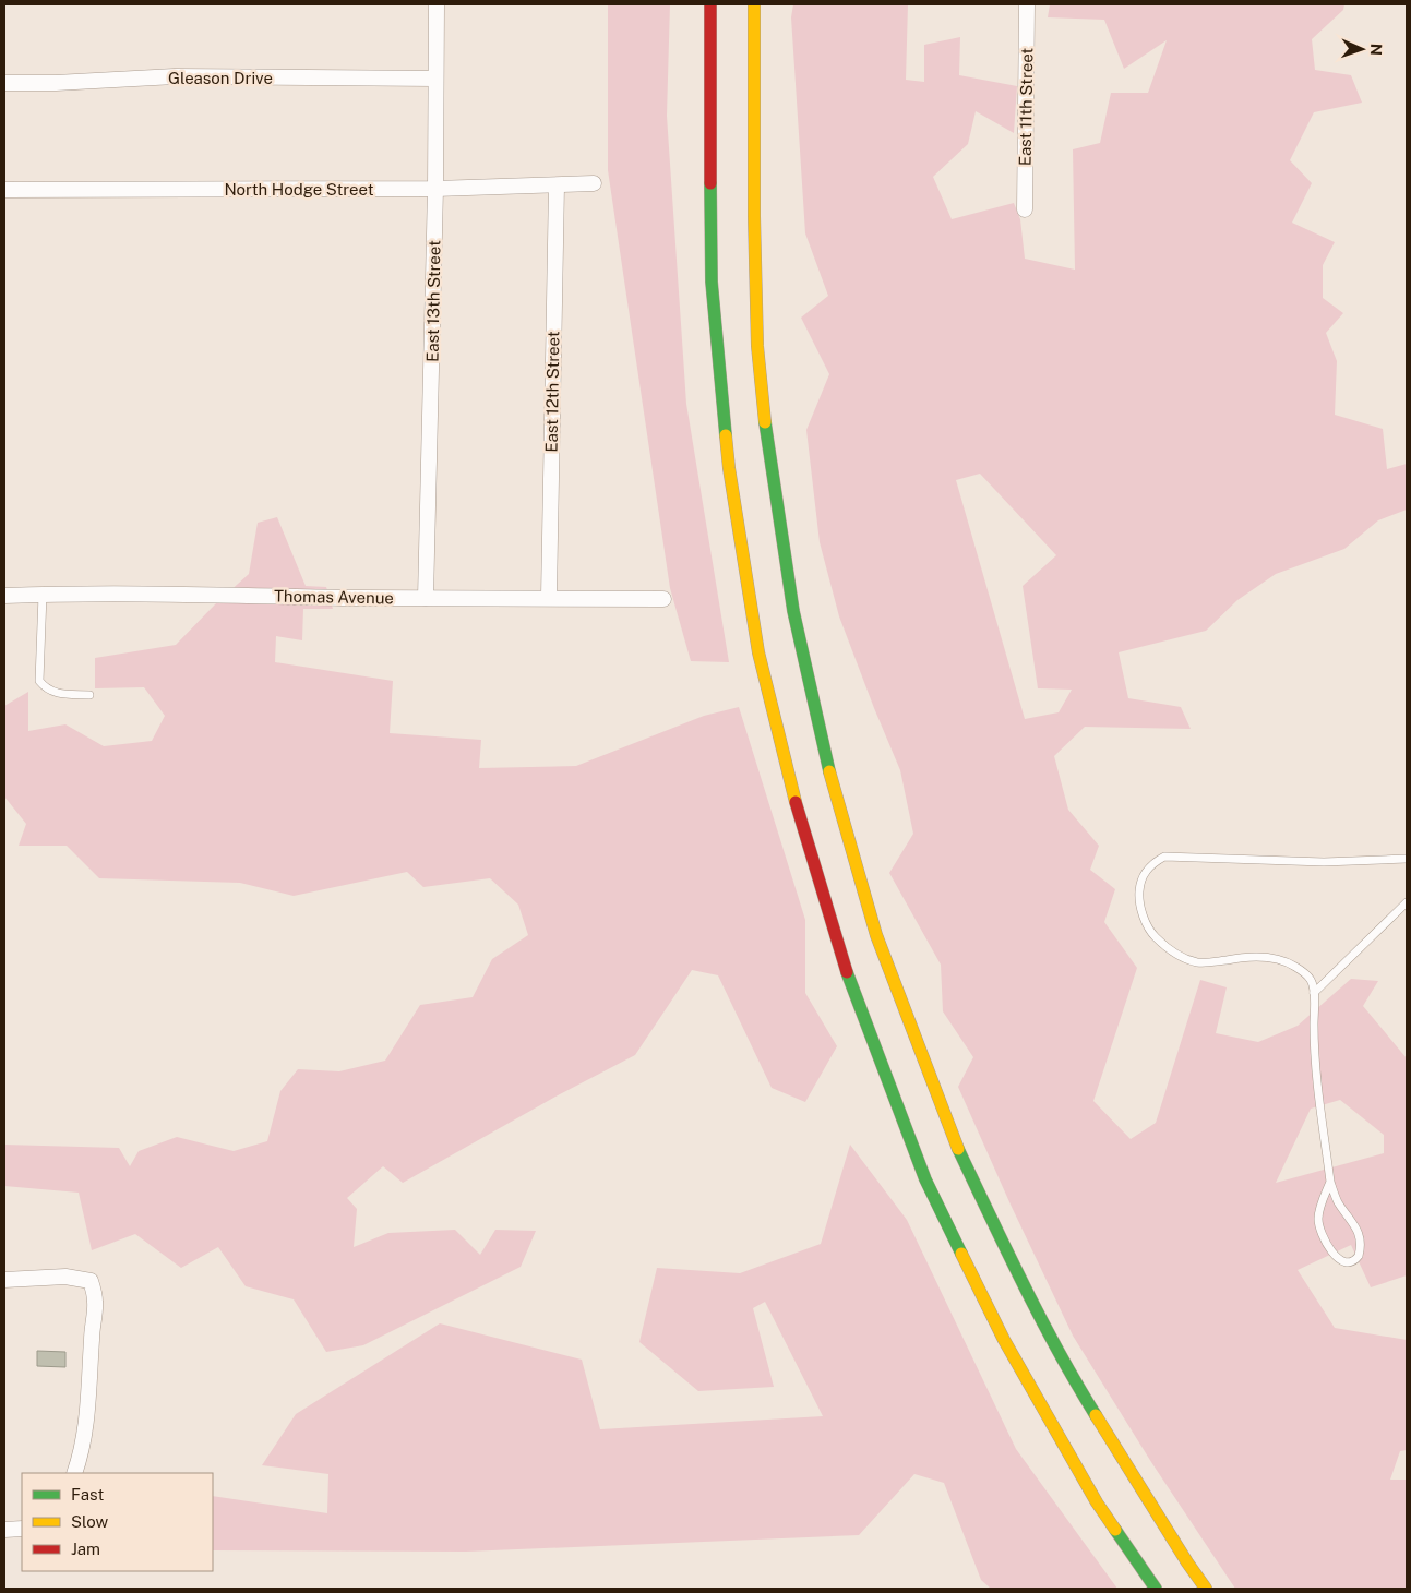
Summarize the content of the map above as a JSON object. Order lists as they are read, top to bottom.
{
  "streets": {
    "street": [
      "Gleason Drive",
      "East 11th Street",
      "North Hodge Street",
      "East 13th Street",
      "East 12th Street",
      "Thomas Avenue"
    ]
  },
  "crossings": [
    ["Gleason Drive", "East 13th Street"],
    ["North Hodge Street", "East 13th Street"],
    ["North Hodge Street", "East 12th Street"],
    ["East 13th Street", "Thomas Avenue"],
    ["East 12th Street", "Thomas Avenue"]
  ],
  "legend": ["Fast", "Slow", "Jam"],
  "north": "right"
}
